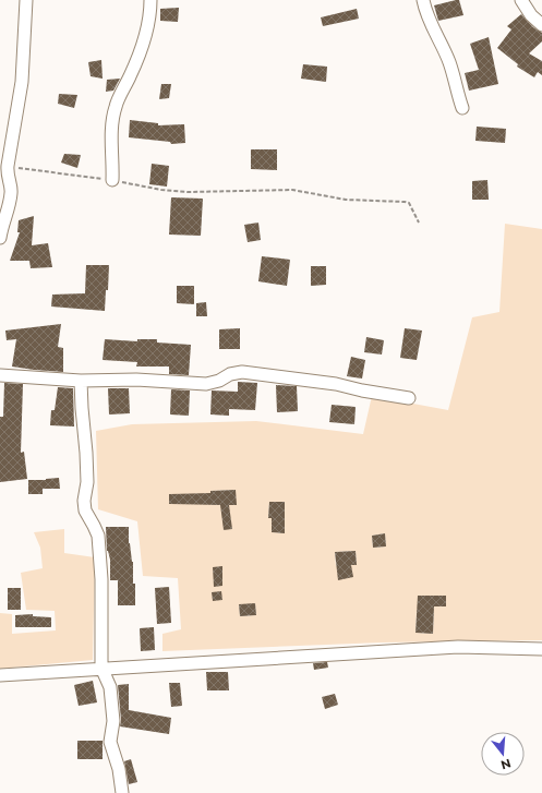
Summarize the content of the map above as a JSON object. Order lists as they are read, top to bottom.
{
  "north": "bottom"
}
